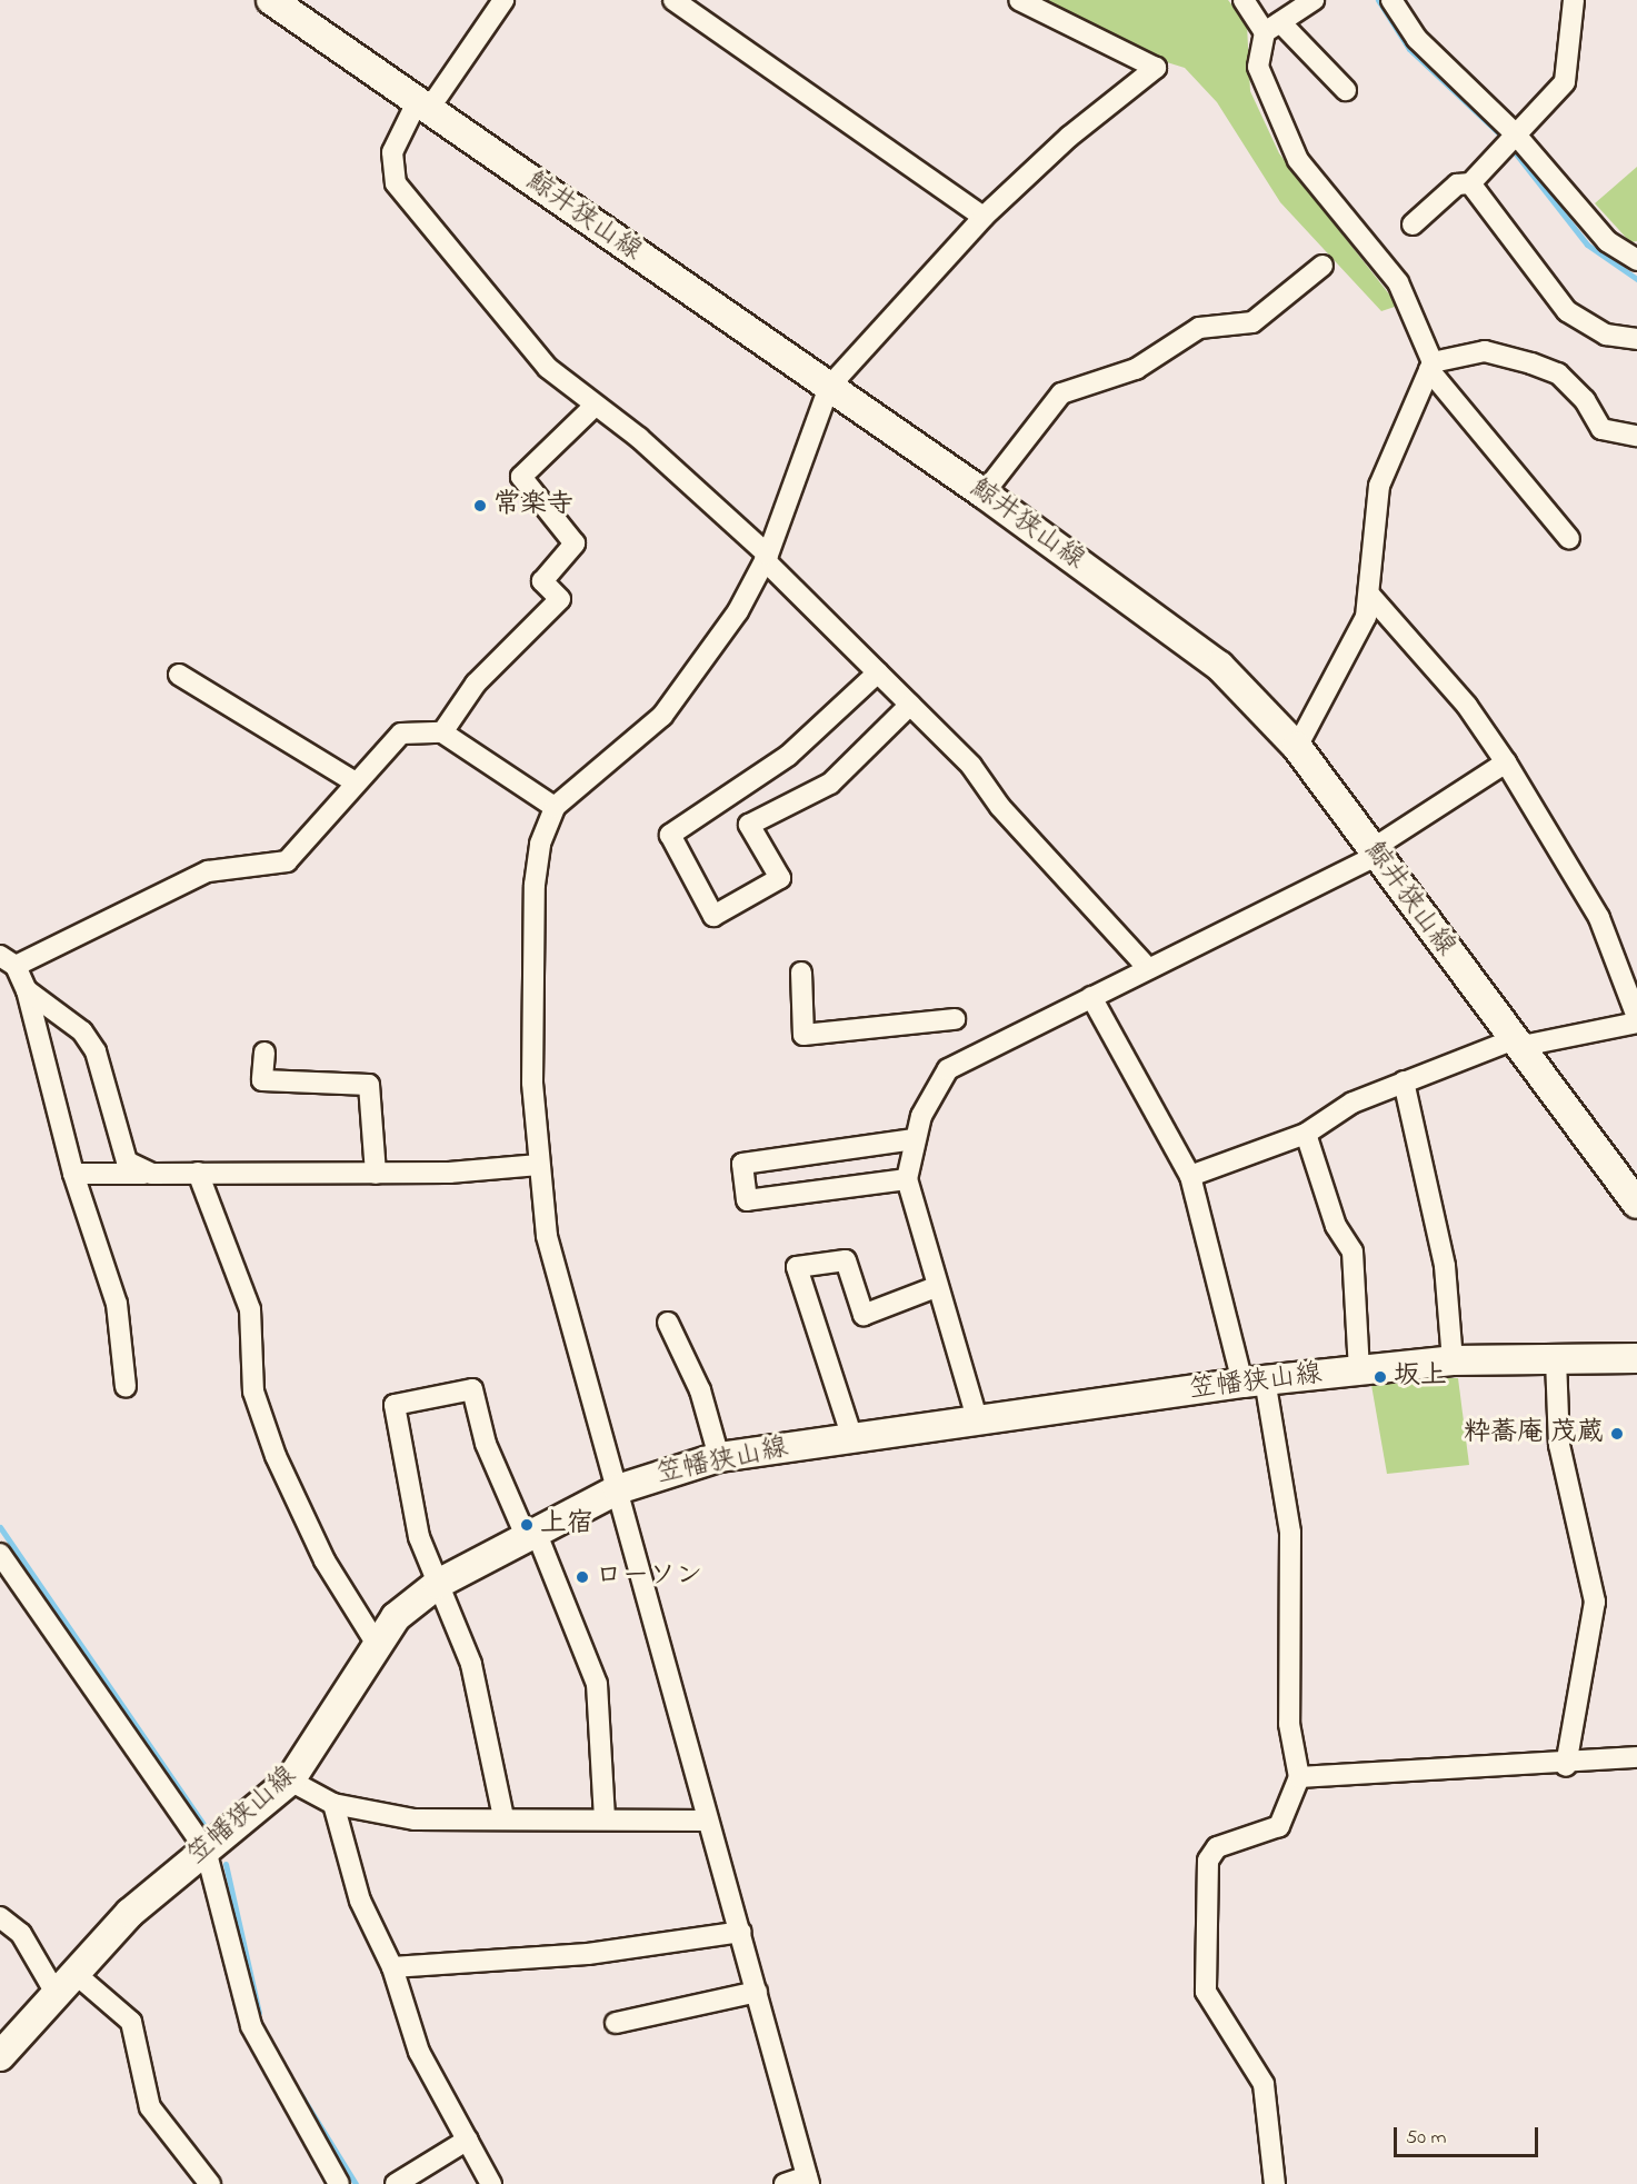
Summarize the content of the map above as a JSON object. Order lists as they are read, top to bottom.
{
  "streets": {
    "main road": ["鯨井狭山線", "笠幡狭山線"]
  },
  "places": [
    "常楽寺",
    "坂上",
    "粋蕎庵 茂蔵",
    "上宿",
    "ローソン"
  ],
  "scale_bar": "50 m"
}
